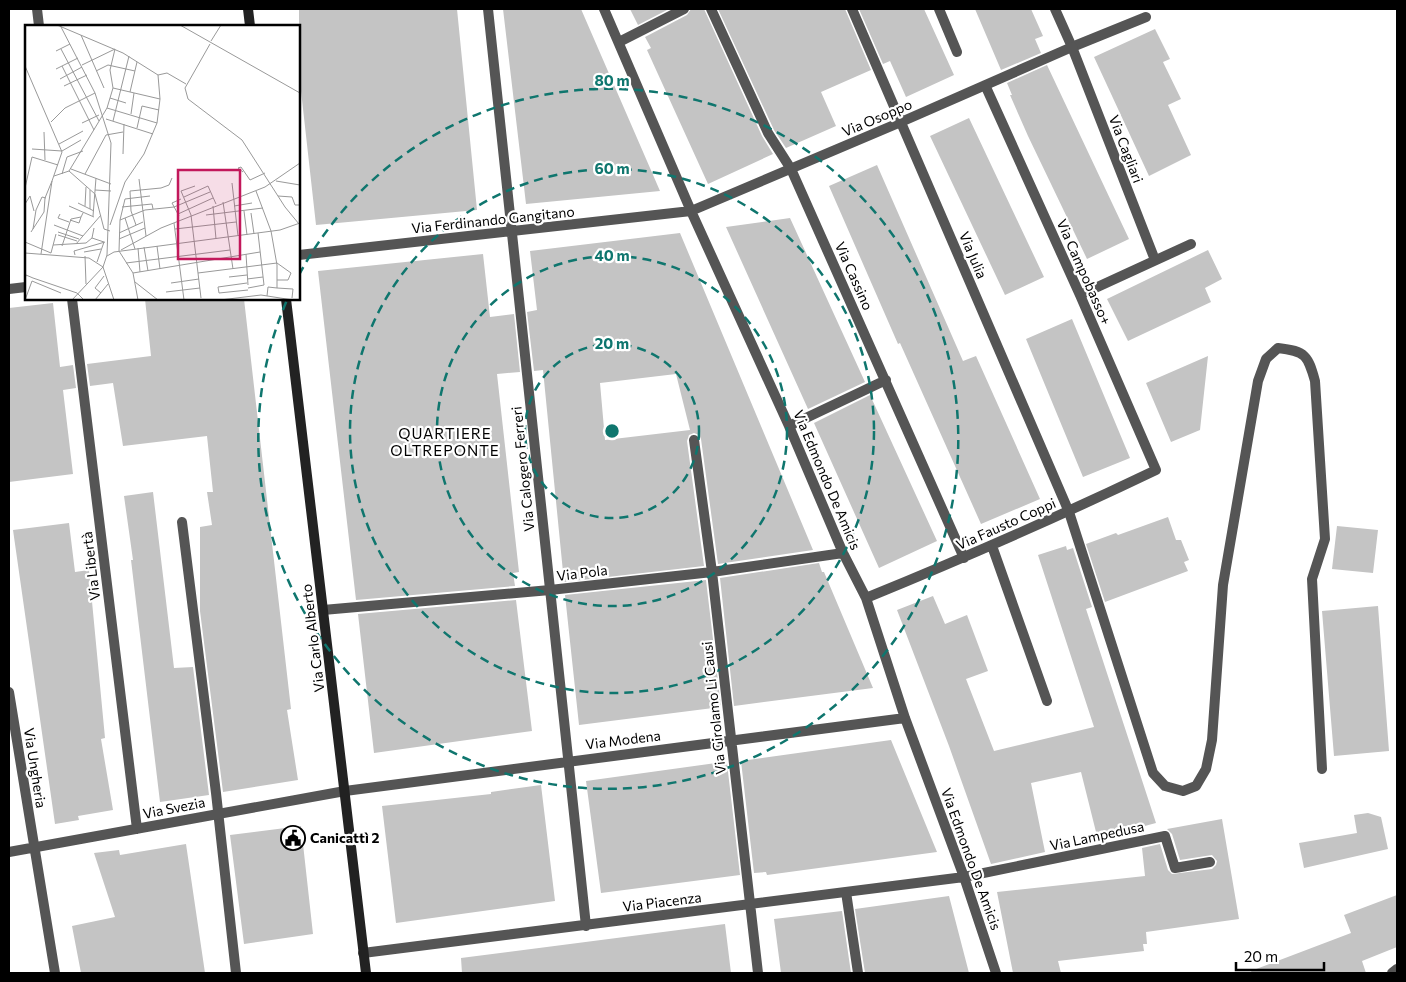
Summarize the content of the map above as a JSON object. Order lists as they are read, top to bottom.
{
  "streets": {
    "main road": ["Via Carlo Alberto"],
    "street": [
      "Via Osoppo",
      "Via Cagliari",
      "Via Ferdinando Gangitano",
      "Via Julia",
      "Via Campobasso+",
      "Via Cassino",
      "Via Calogero Ferreri",
      "Via Edmondo De Amicis",
      "Via Fausto Coppi",
      "Via Libertà",
      "Via Pola",
      "Via Girolamo Li Causi",
      "Via Modena",
      "Via Ungheria",
      "Via Svezia",
      "Via Lampedusa",
      "Via Piacenza"
    ]
  },
  "crossings": [
    ["Via Osoppo", "Via Cagliari"],
    ["Via Osoppo", "Via Ferdinando Gangitano"],
    ["Via Osoppo", "Via Julia"],
    ["Via Osoppo", "Via Campobasso+"],
    ["Via Osoppo", "Via Cassino"],
    ["Via Osoppo", "Via Edmondo De Amicis"],
    ["Via Ferdinando Gangitano", "Via Calogero Ferreri"],
    ["Via Ferdinando Gangitano", "Via Edmondo De Amicis"],
    ["Via Julia", "Via Fausto Coppi"],
    ["Via Campobasso+", "Via Fausto Coppi"],
    ["Via Cassino", "Via Fausto Coppi"],
    ["Via Calogero Ferreri", "Via Pola"],
    ["Via Calogero Ferreri", "Via Modena"],
    ["Via Calogero Ferreri", "Via Piacenza"],
    ["Via Edmondo De Amicis", "Via Fausto Coppi"],
    ["Via Edmondo De Amicis", "Via Pola"],
    ["Via Edmondo De Amicis", "Via Modena"],
    ["Via Edmondo De Amicis", "Via Lampedusa"],
    ["Via Edmondo De Amicis", "Via Piacenza"],
    ["Via Libertà", "Via Svezia"],
    ["Via Pola", "Via Carlo Alberto"],
    ["Via Pola", "Via Girolamo Li Causi"],
    ["Via Carlo Alberto", "Via Modena"],
    ["Via Carlo Alberto", "Via Svezia"],
    ["Via Carlo Alberto", "Via Piacenza"],
    ["Via Girolamo Li Causi", "Via Modena"],
    ["Via Girolamo Li Causi", "Via Piacenza"],
    ["Via Modena", "Via Svezia"],
    ["Via Ungheria", "Via Svezia"],
    ["Via Lampedusa", "Via Piacenza"]
  ],
  "districts": ["QUARTIERE OLTREPONTE"],
  "places": {
    "public building": ["Canicattì 2"]
  },
  "scale_bar": "20 m",
  "rings": [
    "80 m",
    "60 m",
    "40 m",
    "20 m"
  ]
}
